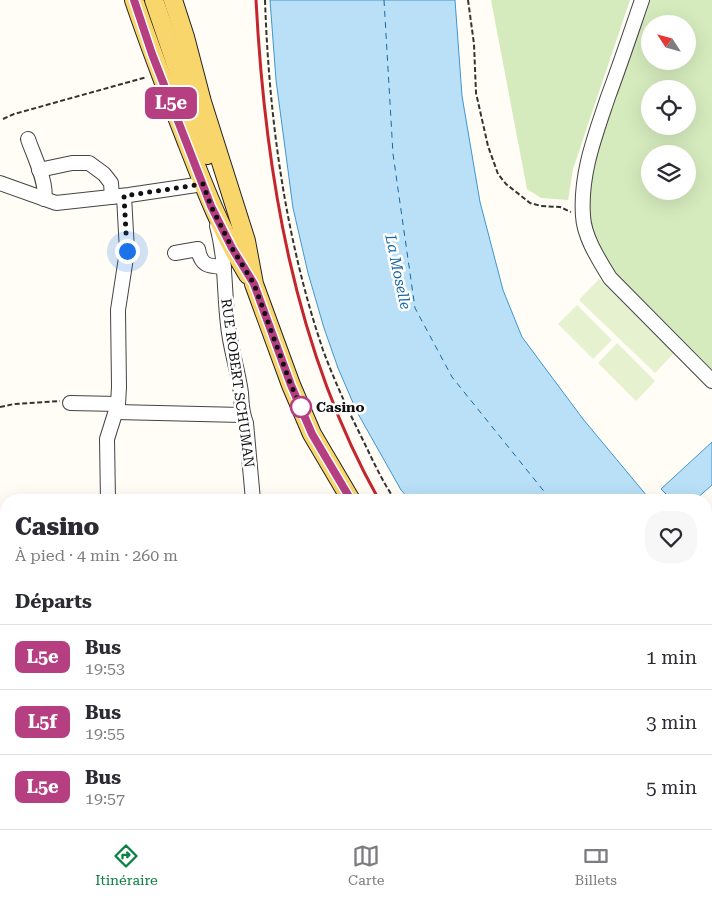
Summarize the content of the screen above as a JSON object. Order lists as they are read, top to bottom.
{
  "streets": {
    "street": ["RUE ROBERT SCHUMAN"]
  },
  "water": ["La Moselle"],
  "places": ["Casino"],
  "lines": ["bus line L5e"],
  "north": "top left",
  "page": {
    "on_map": "L5e",
    "heading": [
      ["Casino", "À pied · 4 min · 260 m"],
      "Départs"
    ],
    "list": [
      {
        "mark": "L5e",
        "name": "Bus",
        "note": "19:53",
        "value": "1 min"
      },
      {
        "mark": "L5f",
        "name": "Bus",
        "note": "19:55",
        "value": "3 min"
      },
      {
        "mark": "L5e",
        "name": "Bus",
        "note": "19:57",
        "value": "5 min"
      }
    ],
    "tabs": ["Itinéraire", "Carte", "Billets"]
  }
}
